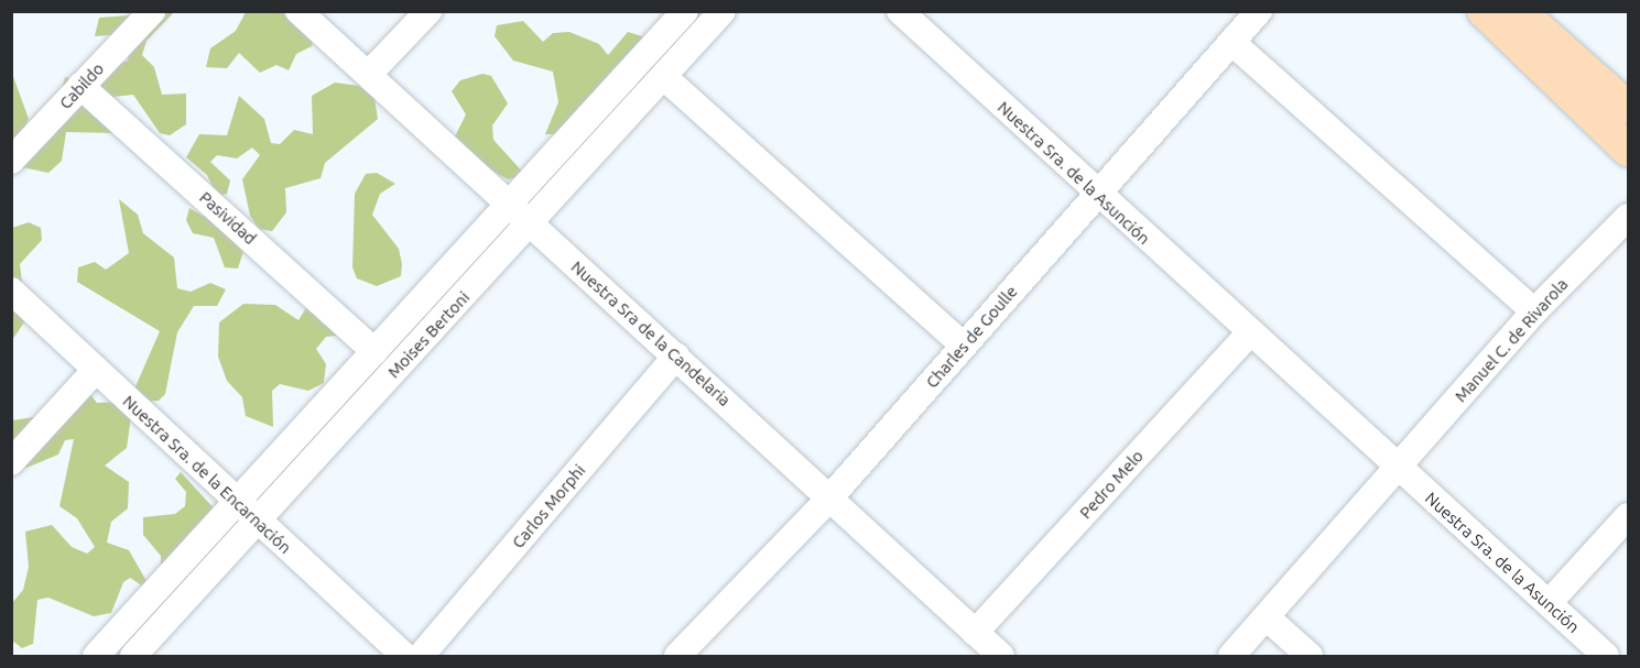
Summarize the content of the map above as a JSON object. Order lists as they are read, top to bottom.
{
  "streets": {
    "street": [
      "Cabildo",
      "Nuestra Sra. de la Asunción",
      "Pasividad",
      "Nuestra Sra de la Candelaria",
      "Moises Bertoni",
      "Charles de Goulle",
      "Manuel C. de Rivarola",
      "Nuestra Sra. de la Encarnación",
      "Pedro Melo",
      "Carlos Morphi"
    ]
  },
  "crossings": [
    ["Cabildo", "Pasividad"],
    ["Nuestra Sra. de la Asunción", "Charles de Goulle"],
    ["Nuestra Sra. de la Asunción", "Manuel C. de Rivarola"],
    ["Nuestra Sra. de la Asunción", "Pedro Melo"],
    ["Pasividad", "Moises Bertoni"],
    ["Nuestra Sra de la Candelaria", "Moises Bertoni"],
    ["Nuestra Sra de la Candelaria", "Charles de Goulle"],
    ["Nuestra Sra de la Candelaria", "Pedro Melo"],
    ["Nuestra Sra de la Candelaria", "Carlos Morphi"],
    ["Moises Bertoni", "Nuestra Sra. de la Encarnación"]
  ]
}
